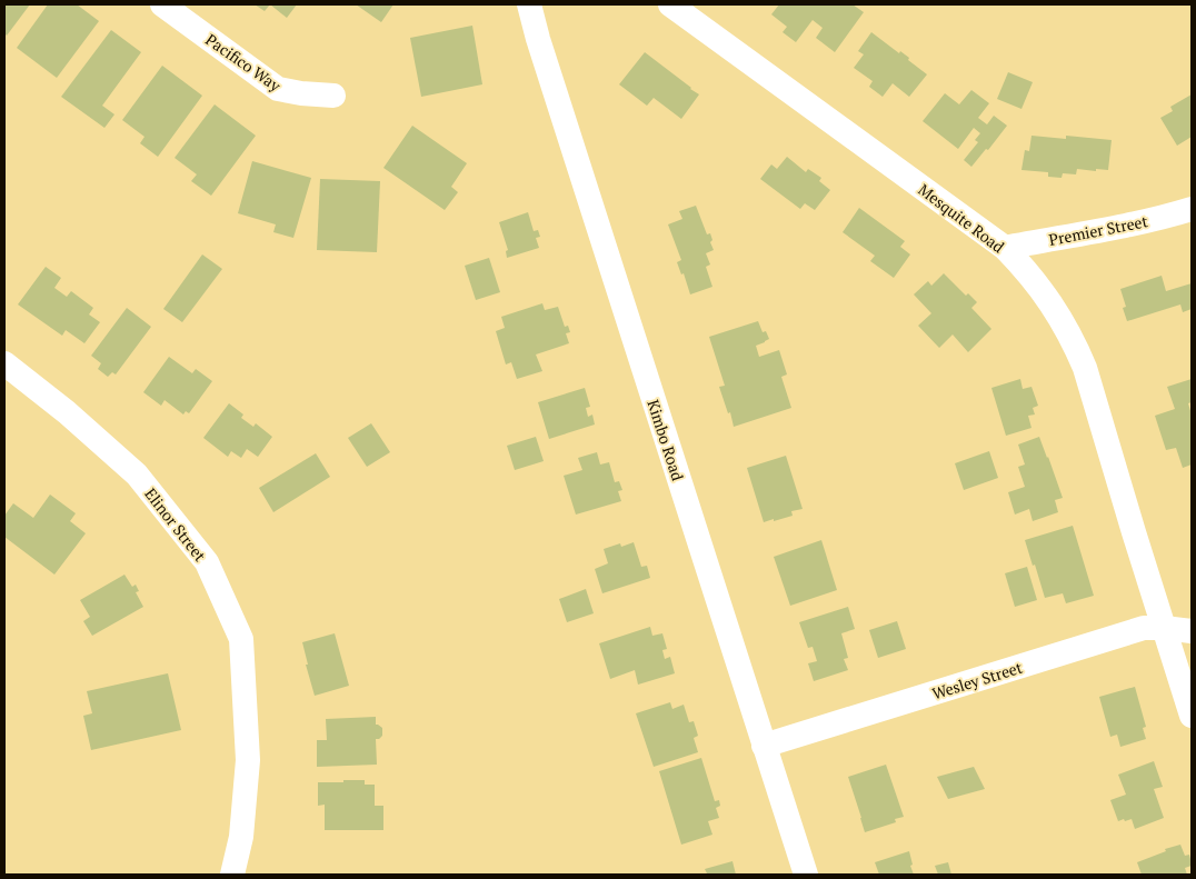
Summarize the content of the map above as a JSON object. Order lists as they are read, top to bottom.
{
  "streets": {
    "street": [
      "Pacifico Way",
      "Mesquite Road",
      "Premier Street",
      "Kimbo Road",
      "Elinor Street",
      "Wesley Street"
    ]
  },
  "crossings": [
    ["Mesquite Road", "Premier Street"],
    ["Mesquite Road", "Wesley Street"],
    ["Kimbo Road", "Wesley Street"]
  ]
}
